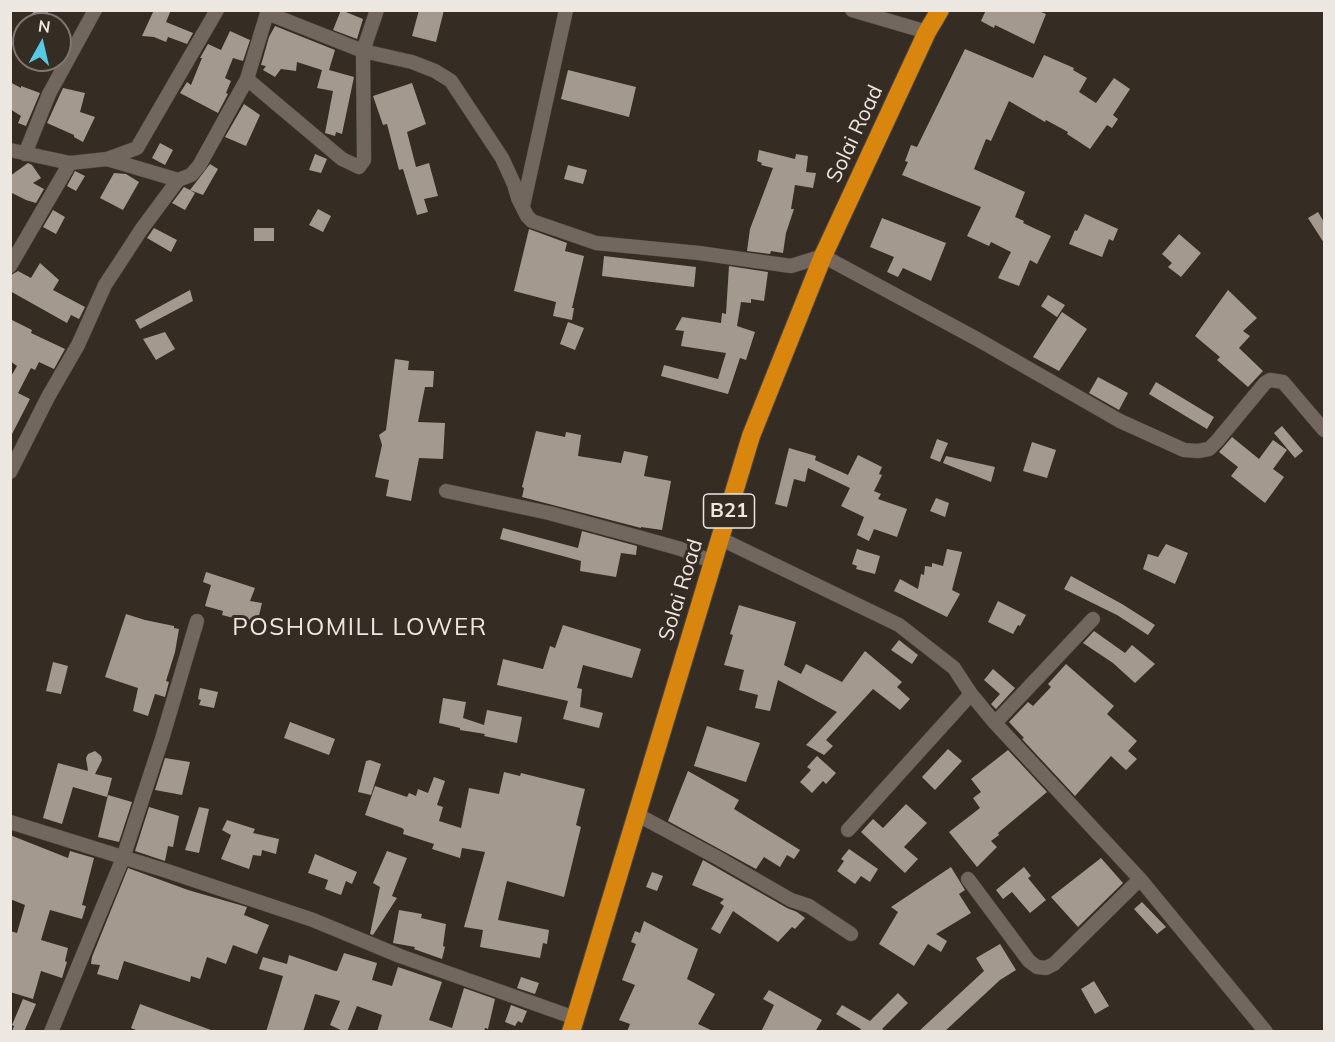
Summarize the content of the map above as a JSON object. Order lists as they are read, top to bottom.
{
  "streets": {
    "highway": ["Solai Road", "B21"]
  },
  "districts": ["POSHOMILL LOWER"],
  "north": "top"
}
